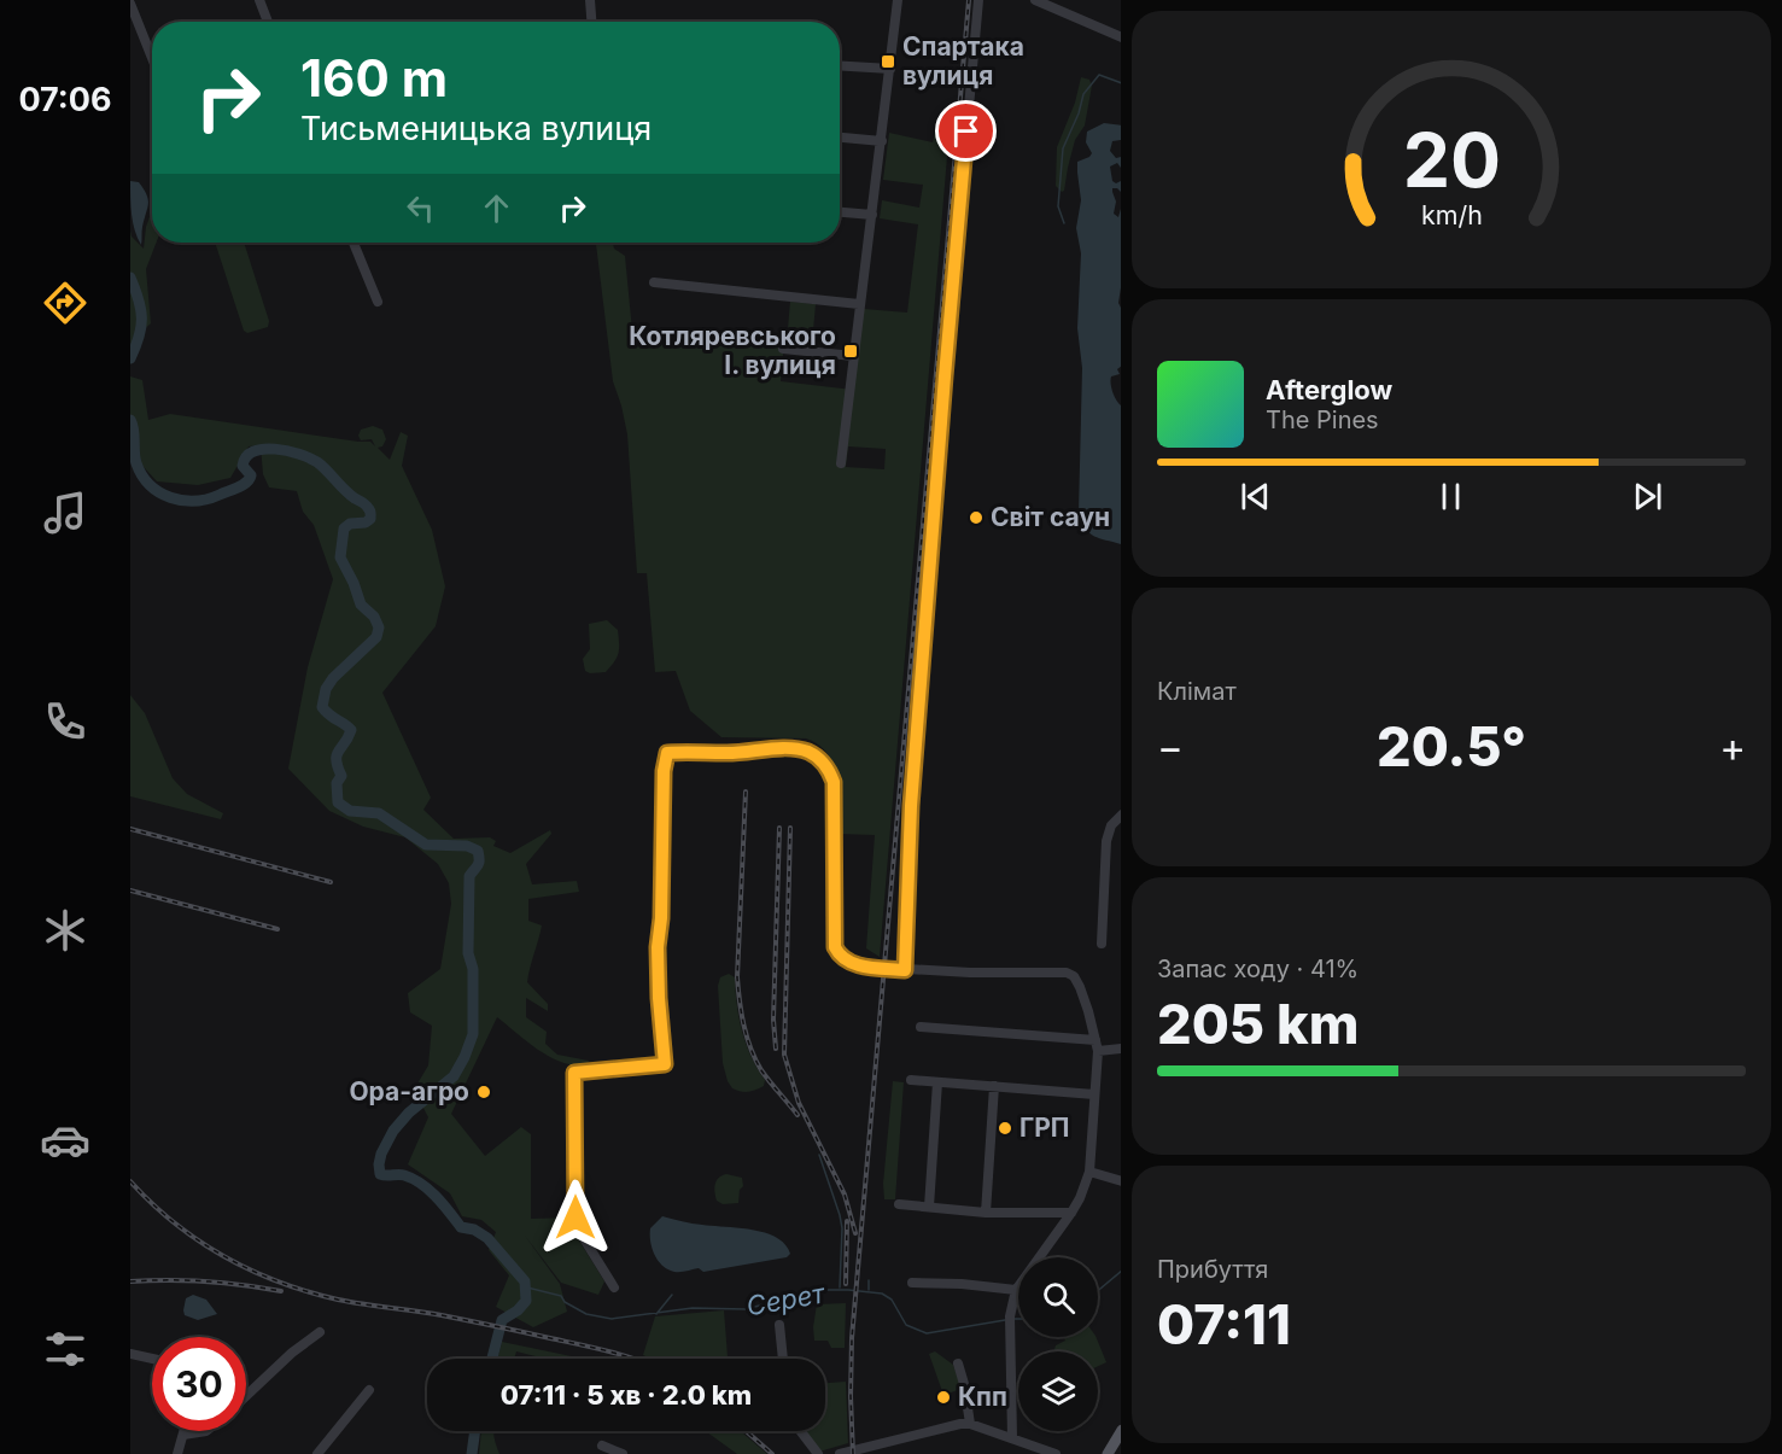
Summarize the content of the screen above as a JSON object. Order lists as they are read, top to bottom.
{
  "water": ["Серет"],
  "places": {
    "transit": ["Спартака вулиця", "Котляревського І. вулиця"],
    "other": [
      "Світ саун",
      "Ора-агро",
      "ГРП",
      "Кпп"
    ]
  },
  "page": {
    "tabs": "07:06",
    "turn": ["160 m", "Тисьменицька вулиця"],
    "song": ["Afterglow", "The Pines"],
    "tile": [
      "Клімат",
      ["Запас ходу · 41%", "205 km"],
      ["Прибуття", "07:11"]
    ],
    "heat": ["−", "20.5°", "+"],
    "limit": "30",
    "trip": "07:11 · 5 хв · 2.0 km",
    "gauge": ["20", "km/h"]
  }
}
